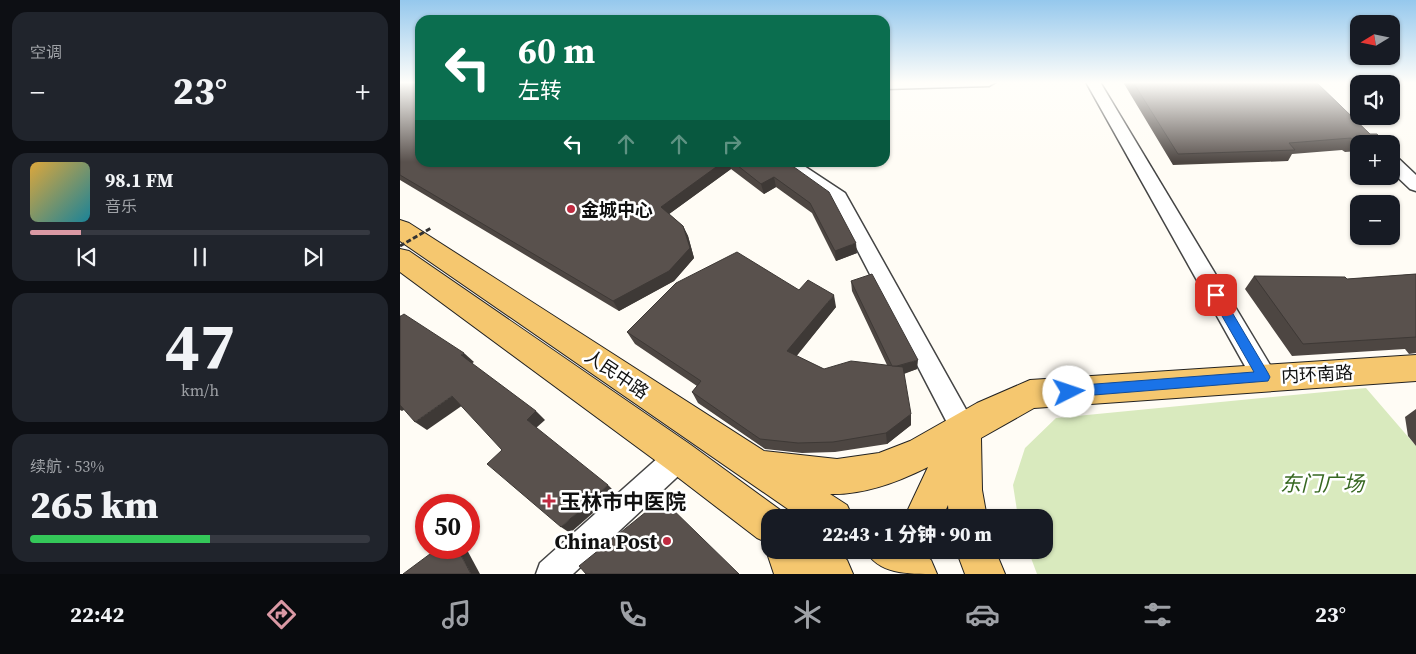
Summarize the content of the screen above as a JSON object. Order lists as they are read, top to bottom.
{
  "streets": {
    "main road": ["人民中路", "内环南路"]
  },
  "crossings": [
    ["人民中路", "内环南路"]
  ],
  "parks": ["东门广场"],
  "places": {
    "other": ["金城中心", "China Post"],
    "health": ["玉林市中医院"]
  },
  "north": "left",
  "page": {
    "tile": [
      "空调",
      ["47", "km/h"],
      ["续航 · 53%", "265 km"]
    ],
    "map_buttons": ["+", "−"],
    "turn": ["60 m", "左转"],
    "heat": ["−", "23°", "+"],
    "song": ["98.1 FM", "音乐"],
    "limit": "50",
    "trip": "22:43 · 1 分钟 · 90 m",
    "tabs": ["22:42", "23°"]
  }
}
